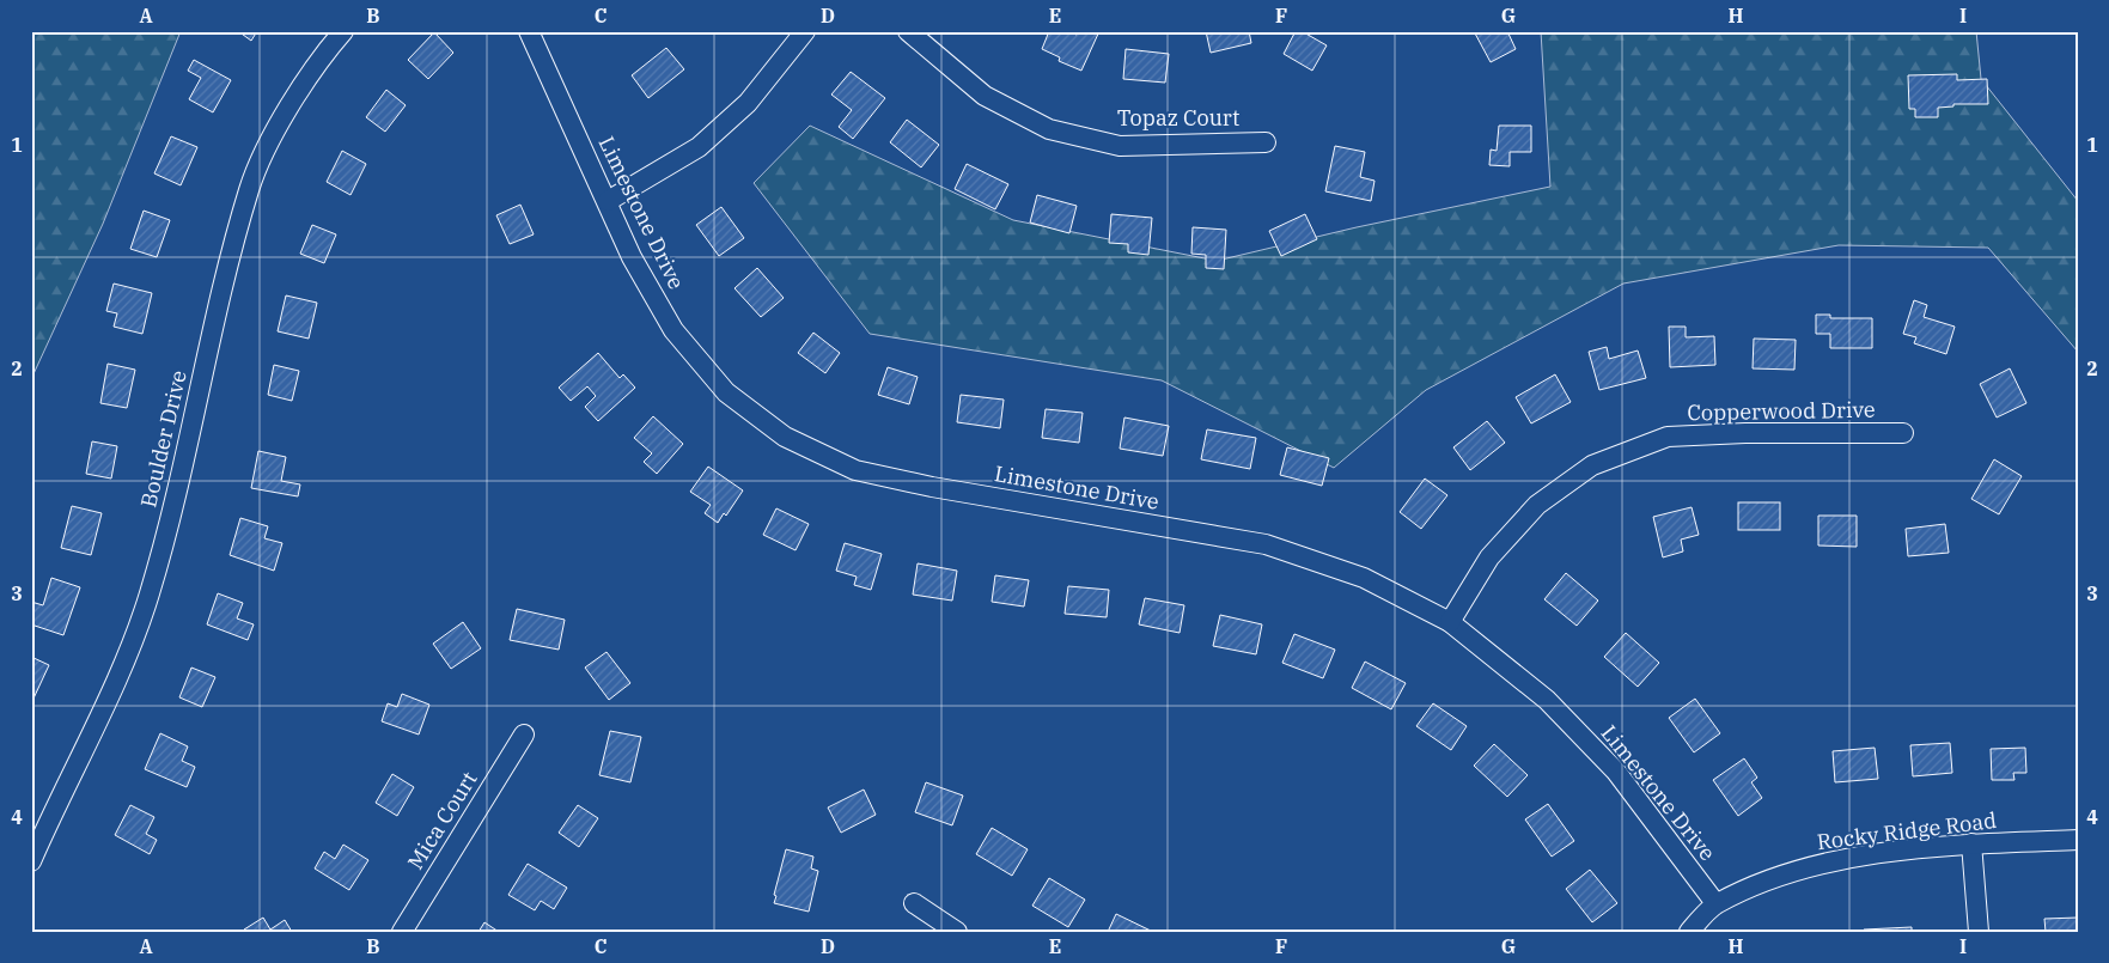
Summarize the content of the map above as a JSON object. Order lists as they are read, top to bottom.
{
  "streets": {
    "street": [
      "Topaz Court",
      "Limestone Drive",
      "Copperwood Drive",
      "Boulder Drive",
      "Mica Court",
      "Rocky Ridge Road"
    ]
  },
  "crossings": [
    ["Limestone Drive", "Copperwood Drive"],
    ["Limestone Drive", "Rocky Ridge Road"]
  ],
  "grid": {
    "columns": [
      "A",
      "B",
      "C",
      "D",
      "E",
      "F",
      "G",
      "H",
      "I"
    ],
    "rows": [
      "1",
      "2",
      "3",
      "4"
    ]
  }
}
